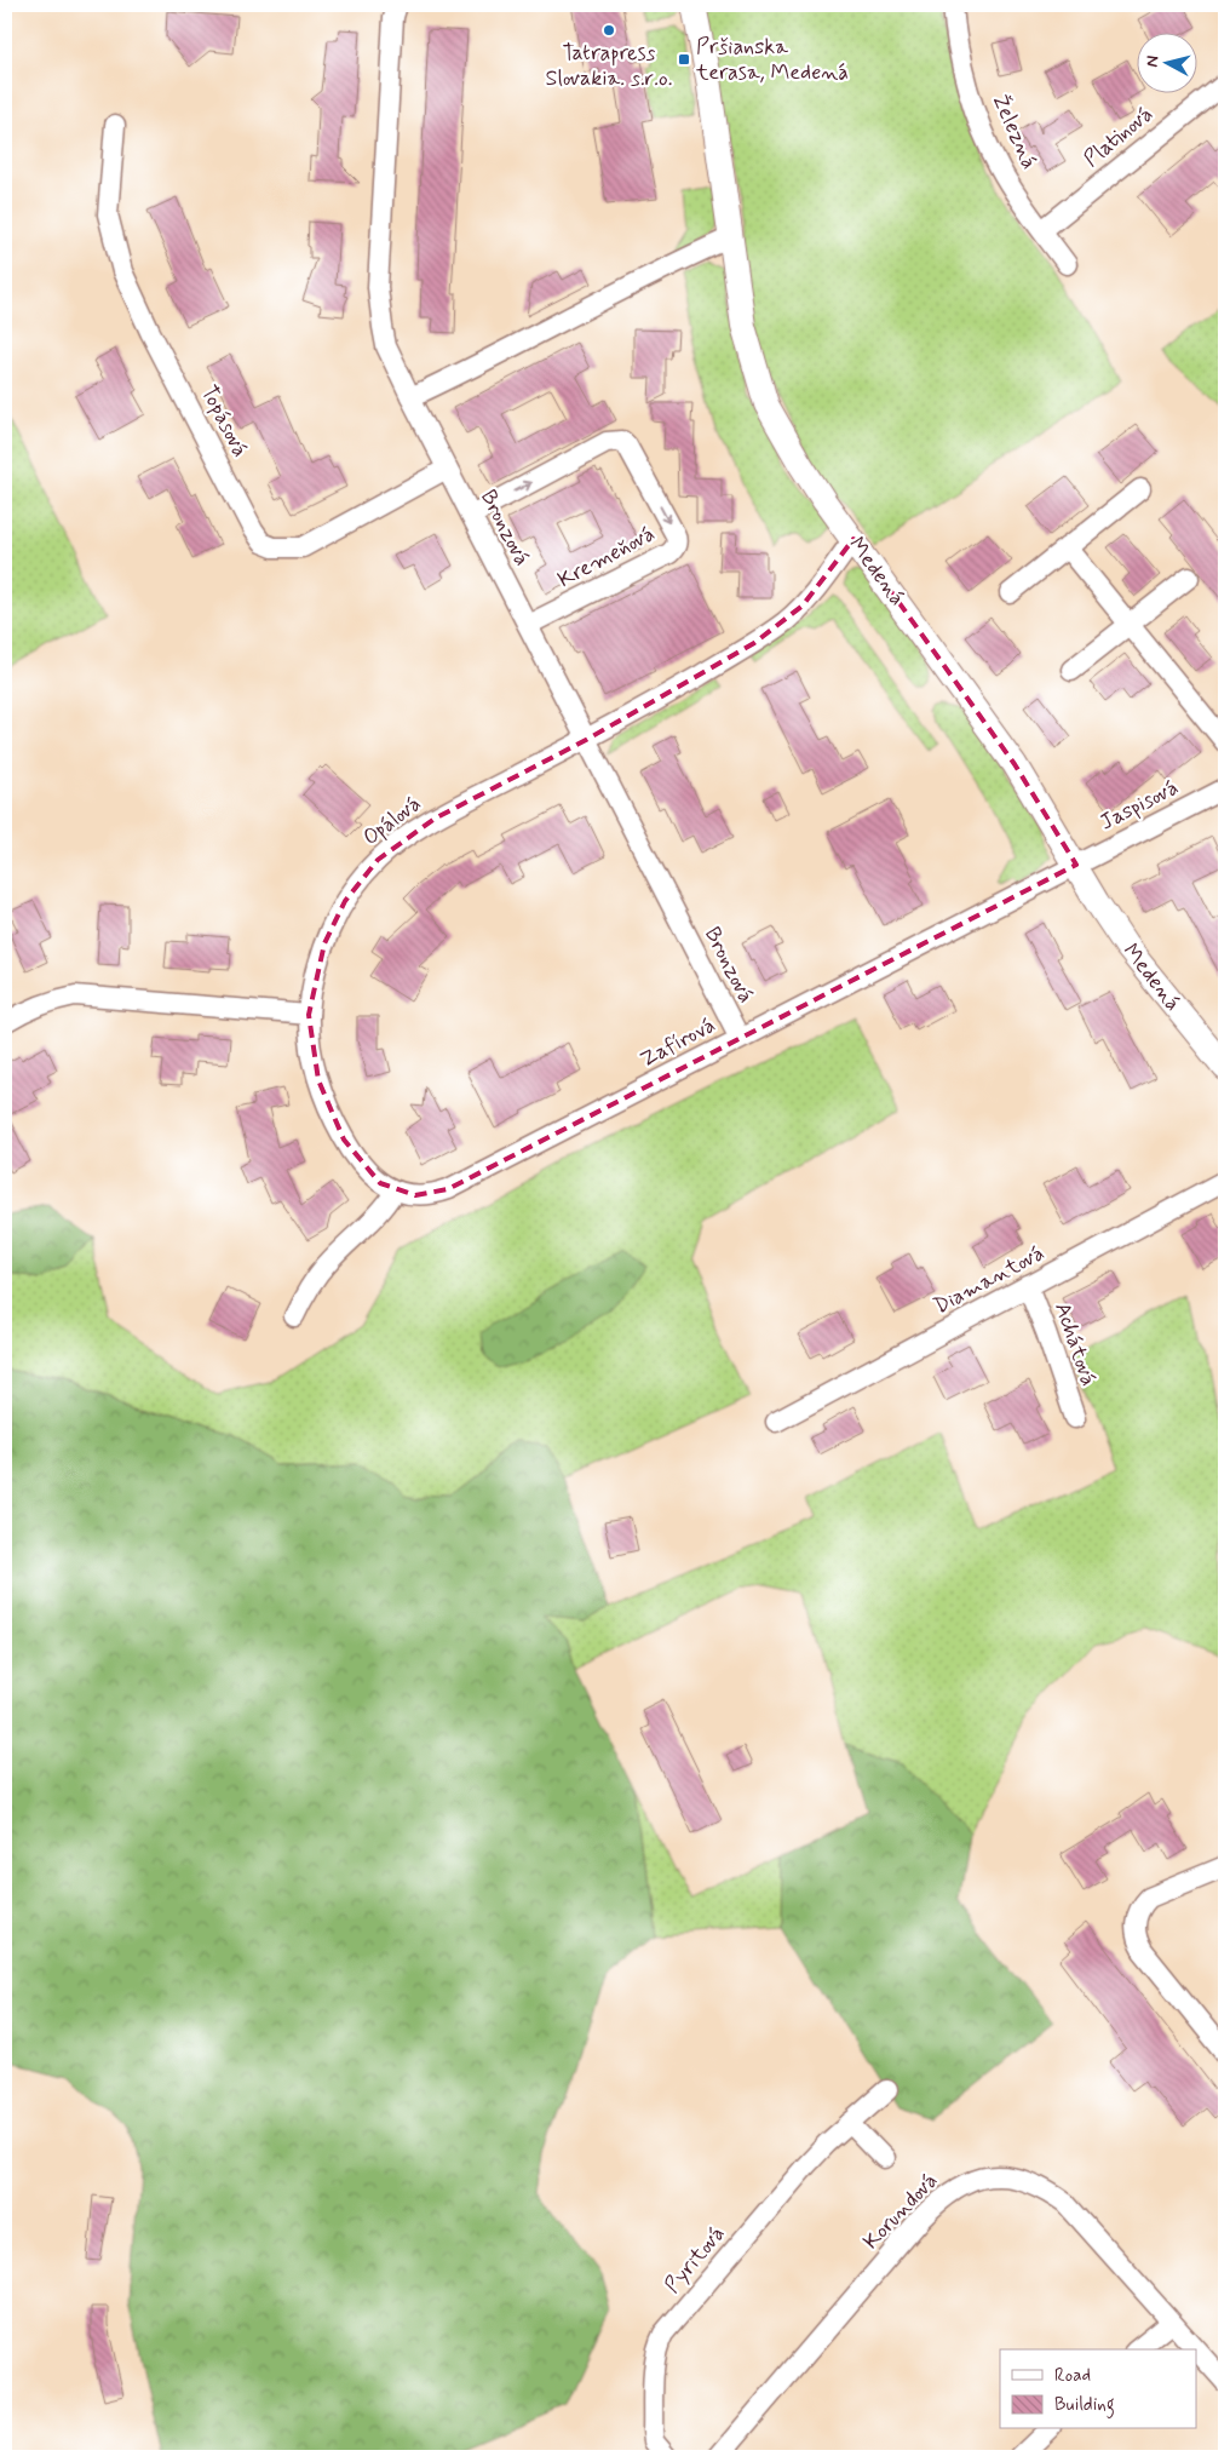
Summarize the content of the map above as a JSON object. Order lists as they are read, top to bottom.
{
  "streets": {
    "street": [
      "Železná",
      "Platinová",
      "Topásová",
      "Bronzová",
      "Kremeňová",
      "Medená",
      "Jaspisová",
      "Opálová",
      "Zafírová",
      "Diamantová",
      "Achátová",
      "Korundová",
      "Pyritová"
    ]
  },
  "crossings": [
    ["Železná", "Platinová"],
    ["Topásová", "Bronzová"],
    ["Bronzová", "Kremeňová"],
    ["Bronzová", "Opálová"],
    ["Bronzová", "Zafírová"],
    ["Medená", "Jaspisová"],
    ["Medená", "Zafírová"],
    ["Jaspisová", "Zafírová"],
    ["Opálová", "Zafírová"],
    ["Diamantová", "Achátová"]
  ],
  "places": {
    "other": ["Tatrapress Slovakia. s.r.o."],
    "transit": ["Pršianska terasa, Medená"]
  },
  "legend": ["Road", "Building"],
  "north": "left"
}
